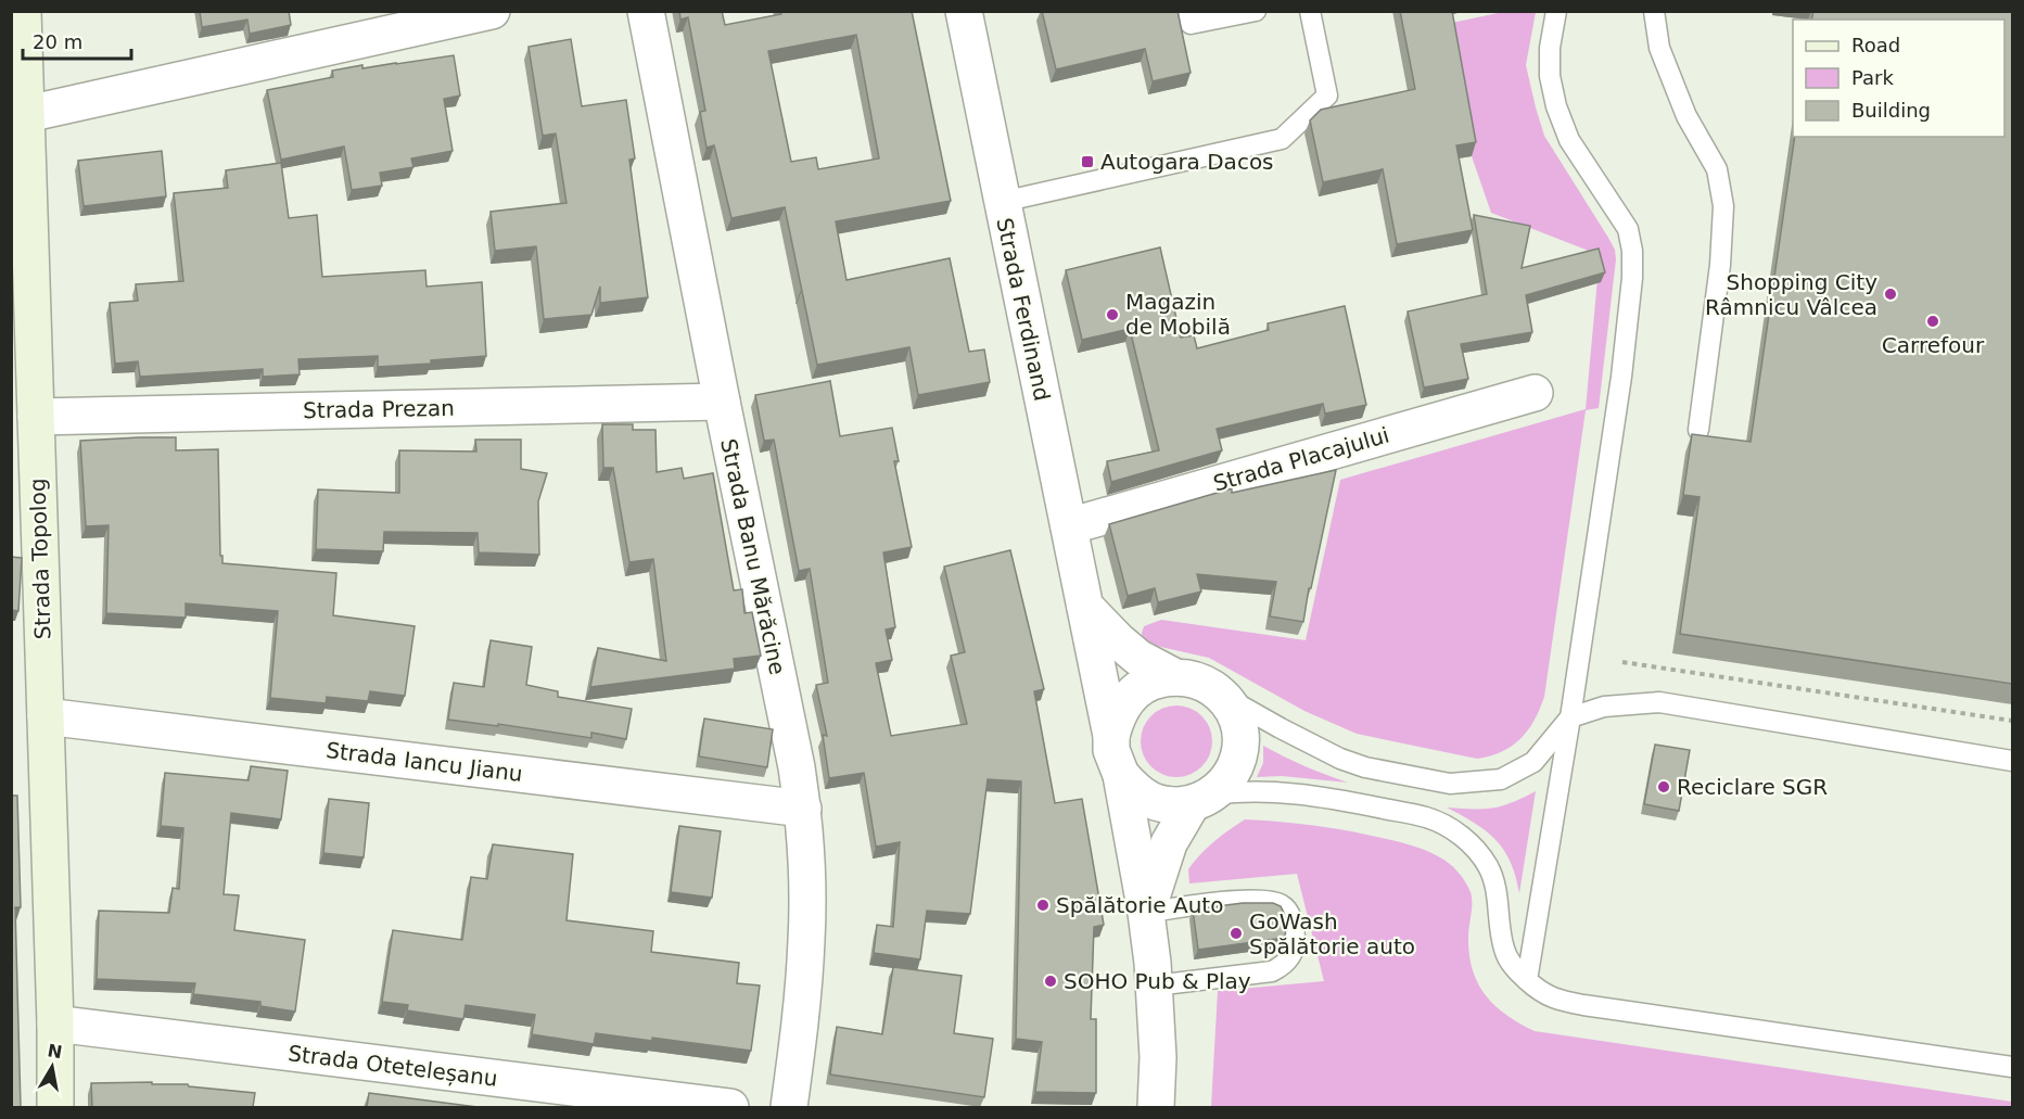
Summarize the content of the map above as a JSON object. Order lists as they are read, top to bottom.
{
  "streets": {
    "main road": ["Strada Topolog"],
    "street": [
      "Strada Ferdinand",
      "Strada Prezan",
      "Strada Placajului",
      "Strada Banu Mărăcine",
      "Strada Iancu Jianu",
      "Strada Oteteleșanu"
    ]
  },
  "crossings": [
    ["Strada Ferdinand", "Strada Placajului"],
    ["Strada Prezan", "Strada Banu Mărăcine"],
    ["Strada Prezan", "Strada Topolog"],
    ["Strada Banu Mărăcine", "Strada Iancu Jianu"],
    ["Strada Topolog", "Strada Iancu Jianu"],
    ["Strada Topolog", "Strada Oteteleșanu"]
  ],
  "places": {
    "transit": ["Autogara Dacos"],
    "other": [
      "Shopping City Râmnicu Vâlcea",
      "Magazin de Mobilă",
      "Carrefour",
      "Reciclare SGR",
      "Spălătorie Auto",
      "GoWash Spălătorie auto",
      "SOHO Pub & Play"
    ]
  },
  "legend": ["Road", "Park", "Building"],
  "scale_bar": "20 m",
  "north": "top"
}
